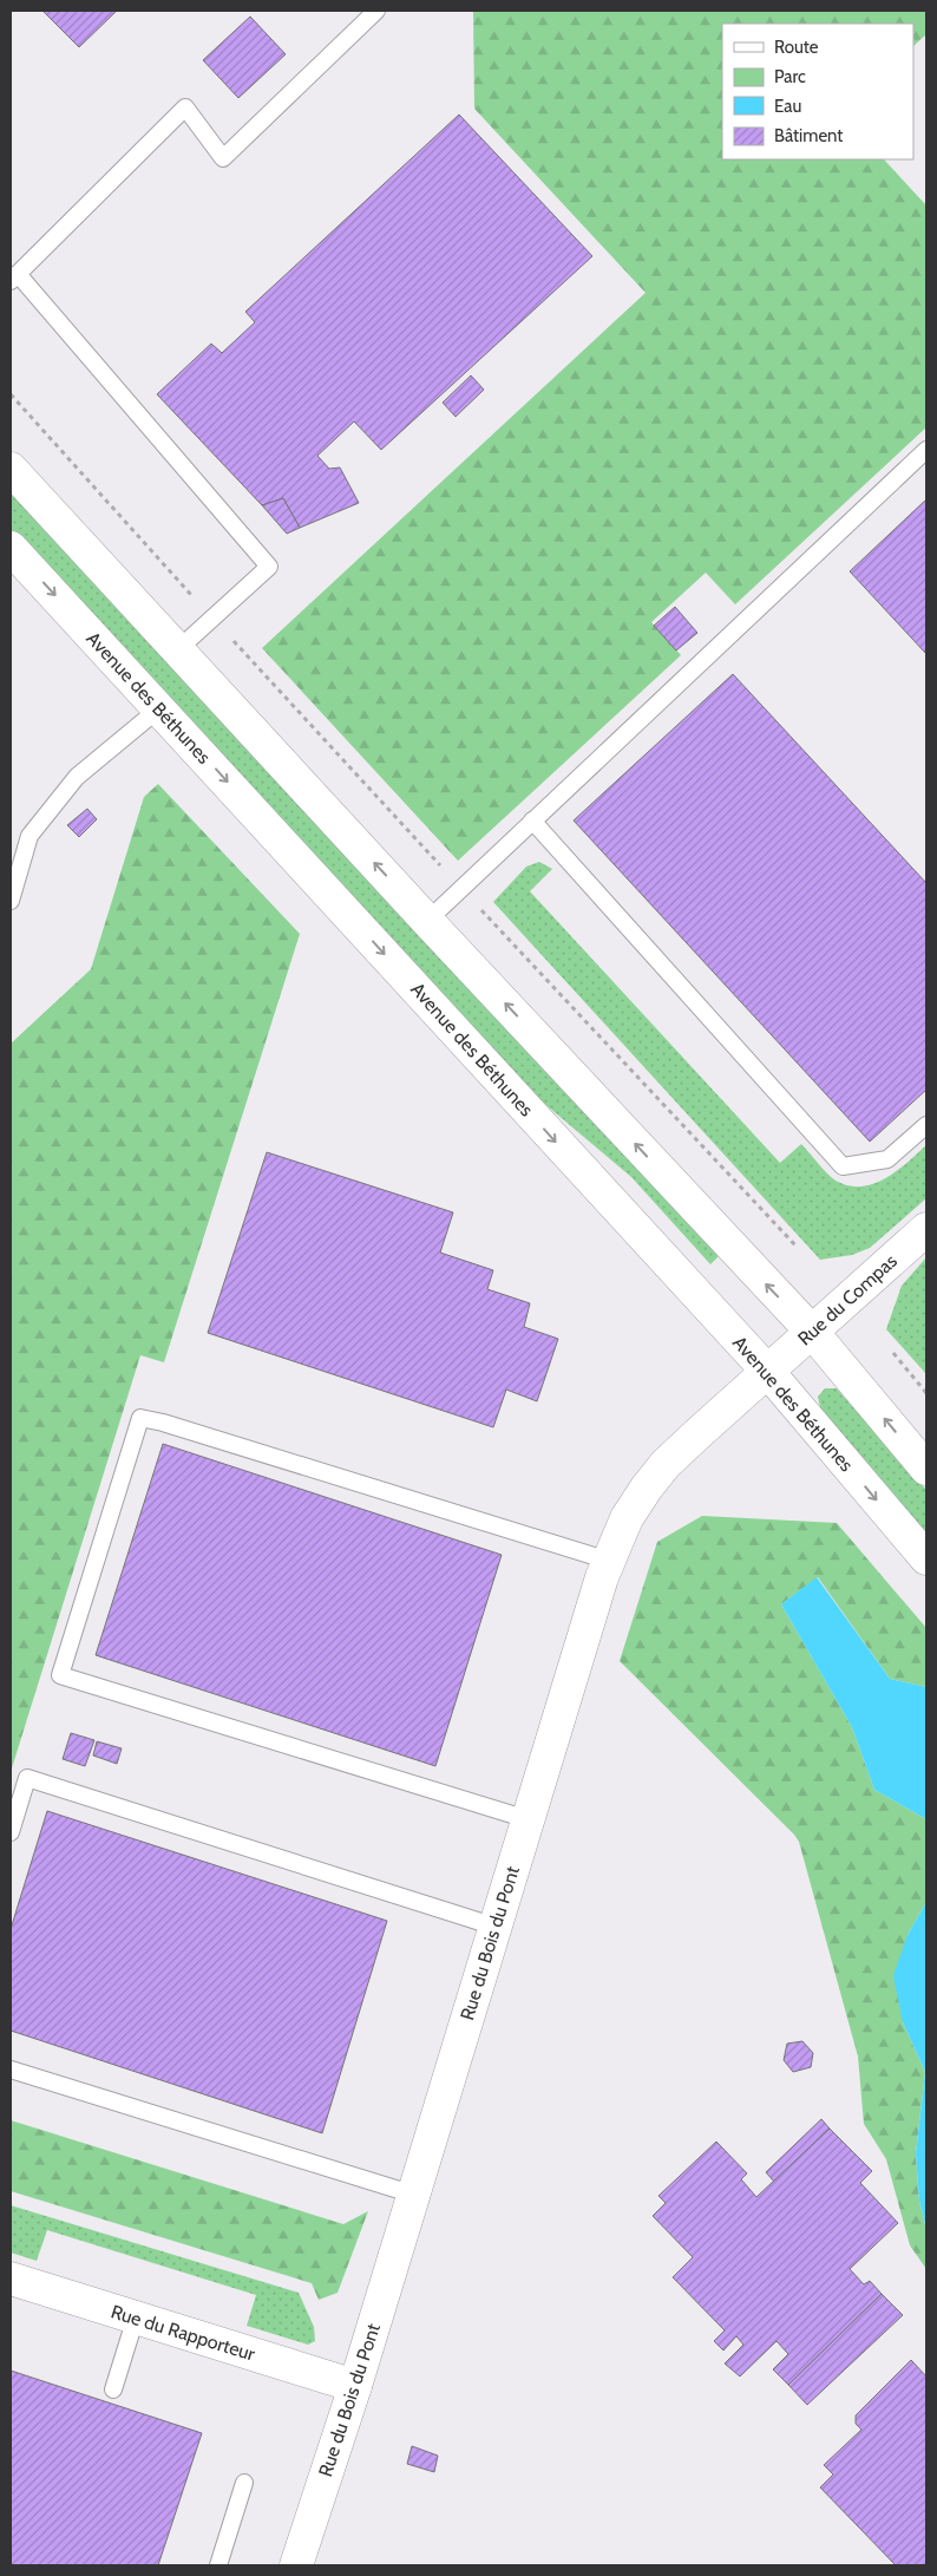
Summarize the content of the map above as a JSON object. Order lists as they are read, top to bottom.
{
  "streets": {
    "street": [
      "Avenue des Béthunes",
      "Rue du Compas",
      "Rue du Bois du Pont",
      "Rue du Rapporteur"
    ]
  },
  "crossings": [
    ["Avenue des Béthunes", "Rue du Compas"],
    ["Avenue des Béthunes", "Rue du Bois du Pont"],
    ["Rue du Compas", "Rue du Bois du Pont"],
    ["Rue du Bois du Pont", "Rue du Rapporteur"]
  ],
  "legend": [
    "Route",
    "Parc",
    "Eau",
    "Bâtiment"
  ]
}
